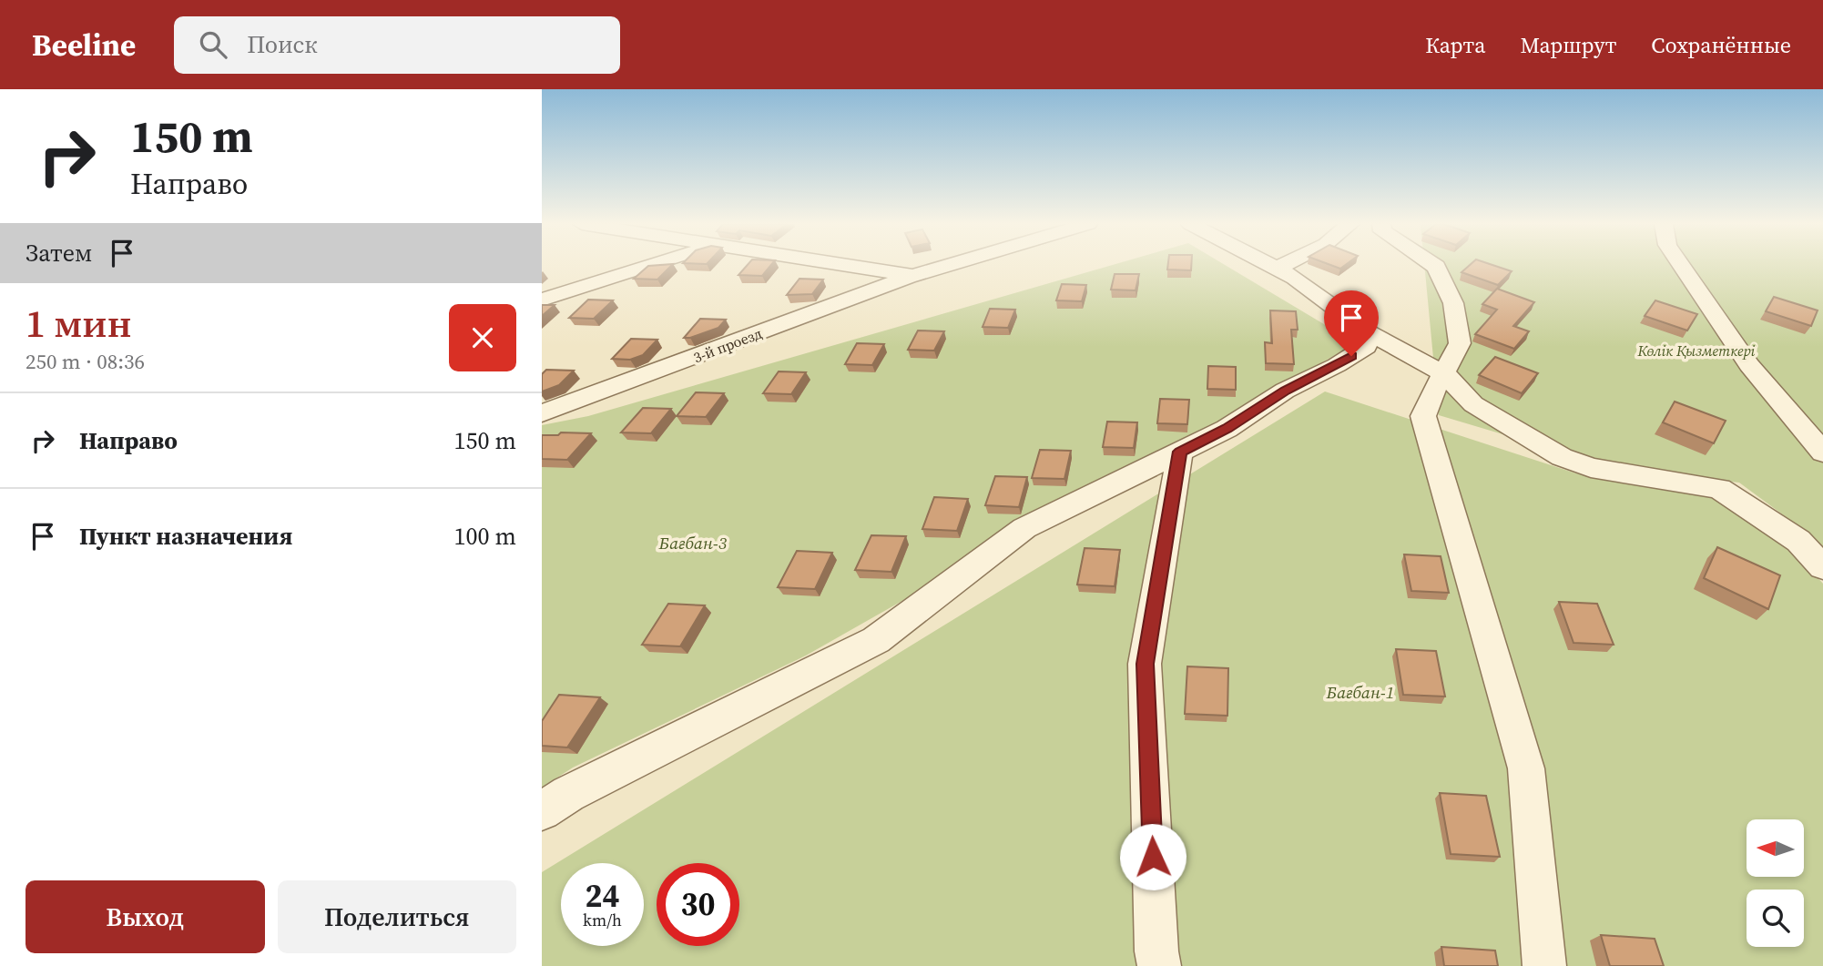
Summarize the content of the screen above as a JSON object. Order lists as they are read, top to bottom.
{
  "streets": {
    "street": ["3-й проезд"]
  },
  "parks": ["Көлік Қызметкері", "Бағбан-3", "Бағбан-1"],
  "north": "left",
  "page": {
    "header": "Beeline",
    "search": "Поиск",
    "nav": ["Карта", "Маршрут", "Сохранённые"],
    "turn": ["150 m", "Направо"],
    "then": "Затем",
    "heading": ["1 мин", "250 m · 08:36"],
    "list": [
      {
        "name": "Направо",
        "value": "150 m"
      },
      {
        "name": "Пункт назначения",
        "value": "100 m"
      }
    ],
    "speed": "24 km/h",
    "limit": "30",
    "buttons": ["Выход", "Поделиться"]
  }
}
